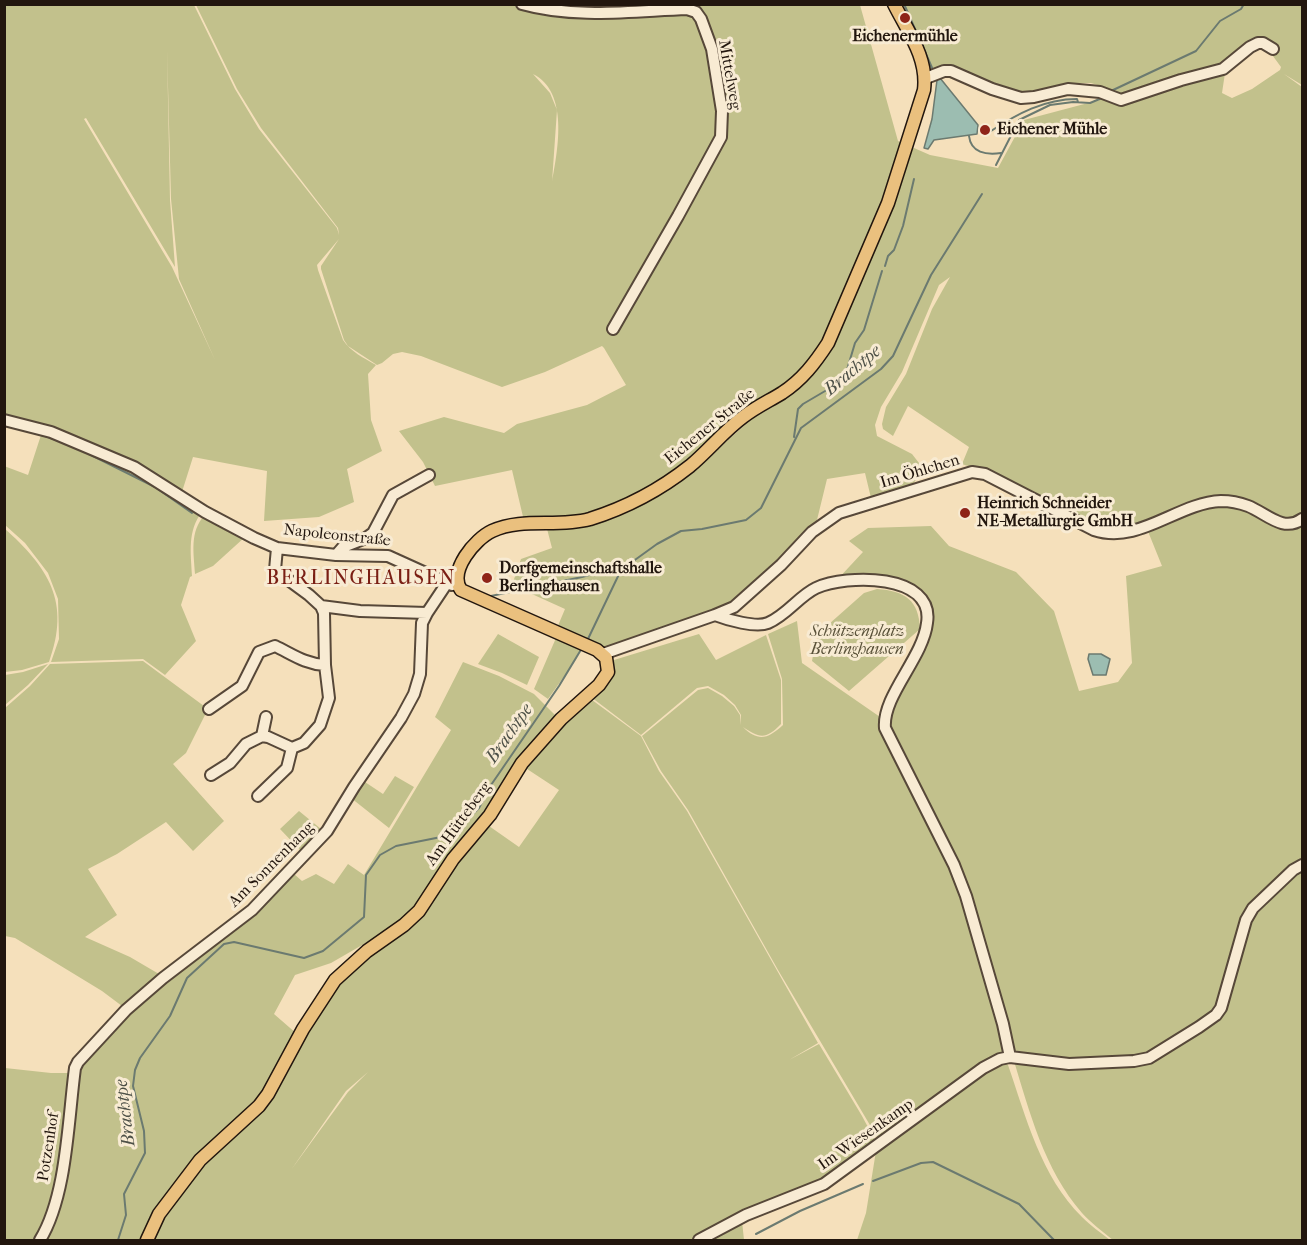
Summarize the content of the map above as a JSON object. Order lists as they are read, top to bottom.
{
  "streets": {
    "main road": ["Eichener Straße", "Napoleonstraße", "Am Hütteberg"],
    "street": [
      "Mittelweg",
      "Im Öhlchen",
      "Am Sonnenhang",
      "Im Wiesenkamp",
      "Potzenhof"
    ]
  },
  "crossings": [
    ["Eichener Straße", "Napoleonstraße"],
    ["Eichener Straße", "Am Sonnenhang"],
    ["Im Öhlchen", "Napoleonstraße"],
    ["Im Öhlchen", "Am Hütteberg"],
    ["Napoleonstraße", "Am Hütteberg"],
    ["Napoleonstraße", "Am Sonnenhang"],
    ["Am Sonnenhang", "Potzenhof"]
  ],
  "districts": ["BERLINGHAUSEN"],
  "water": ["Brachtpe"],
  "parks": ["Schützenplatz Berlinghausen"],
  "places": [
    "Eichenermühle",
    "Eichener Mühle",
    "Heinrich Schneider NE-Metallurgie GmbH",
    "Dorfgemeinschaftshalle Berlinghausen"
  ]
}
